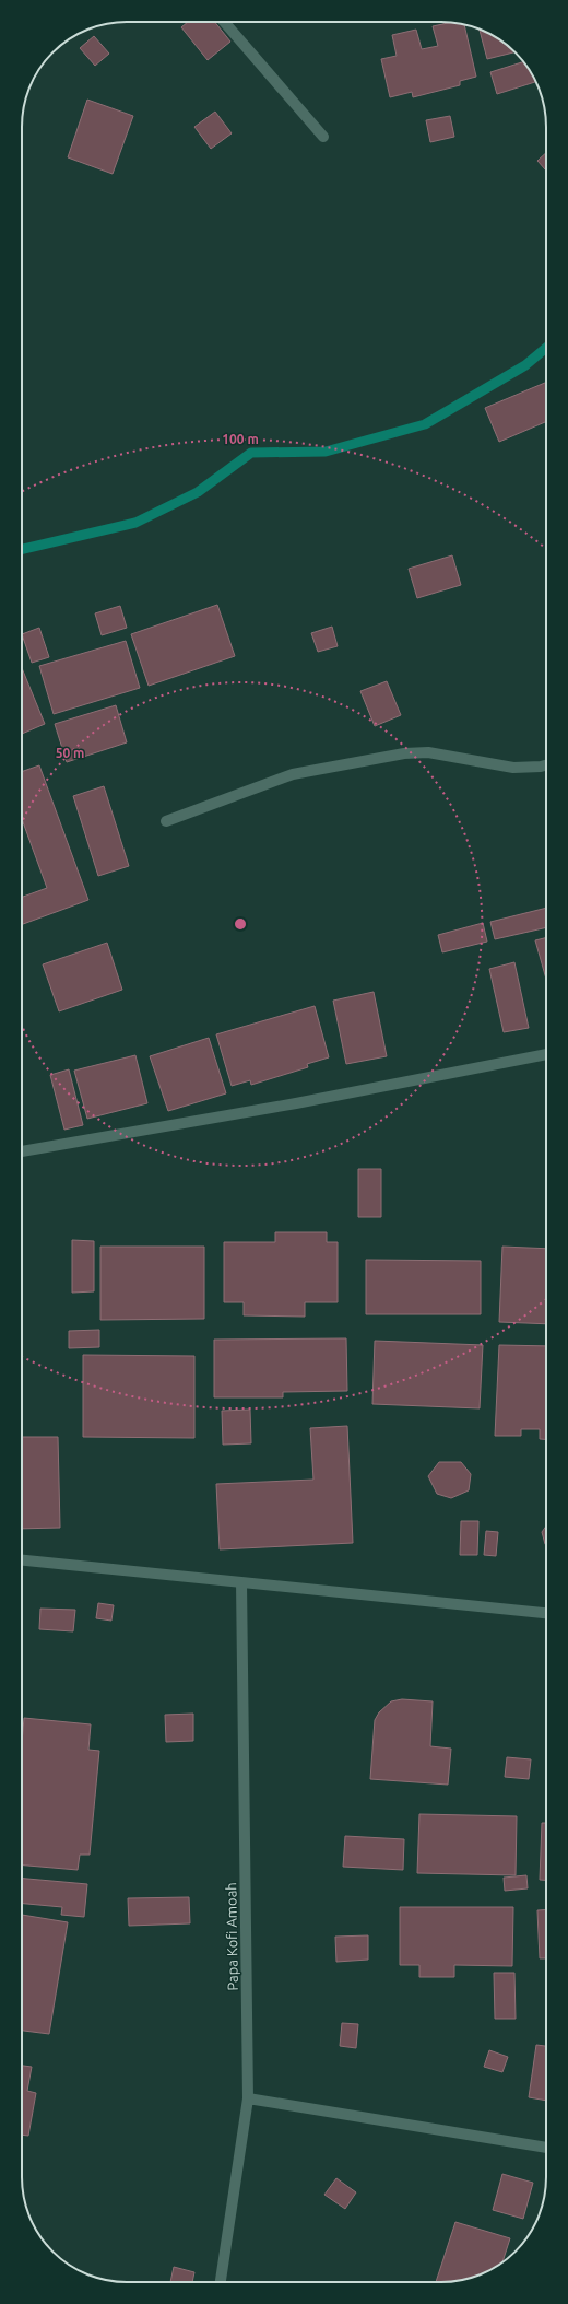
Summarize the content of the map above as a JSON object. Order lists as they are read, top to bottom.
{
  "streets": {
    "street": ["Papa Kofi Amoah"]
  },
  "rings": ["100 m", "50 m"]
}
